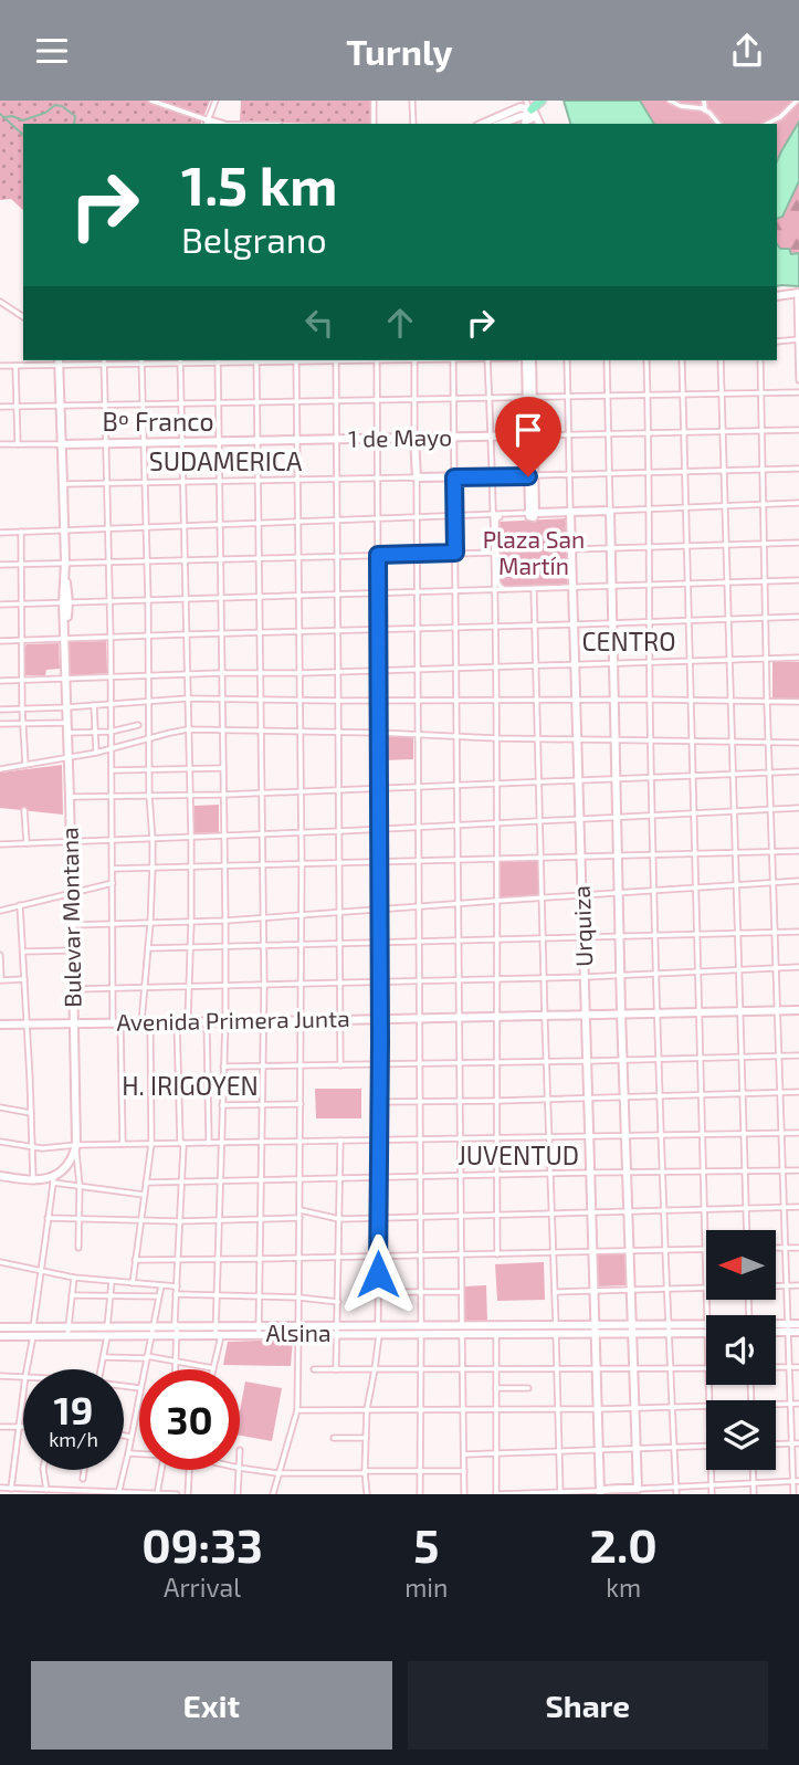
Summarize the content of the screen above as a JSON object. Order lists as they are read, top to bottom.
{
  "streets": {
    "main road": [
      "1 de Mayo",
      "Bulevar Montana",
      "Urquiza",
      "Avenida Primera Junta",
      "Alsina"
    ]
  },
  "crossings": [
    ["1 de Mayo", "Bulevar Montana"],
    ["1 de Mayo", "Urquiza"],
    ["Bulevar Montana", "Avenida Primera Junta"],
    ["Urquiza", "Avenida Primera Junta"],
    ["Urquiza", "Alsina"]
  ],
  "districts": [
    "Bº Franco",
    "SUDAMERICA",
    "CENTRO",
    "H. IRIGOYEN",
    "JUVENTUD"
  ],
  "parks": ["Plaza San Martín"],
  "north": "left",
  "page": {
    "header": "Turnly",
    "turn": ["1.5 km", "Belgrano"],
    "speed": "19 km/h",
    "limit": "30",
    "eta": [
      "09:33",
      "Arrival",
      "5",
      "min",
      "2.0",
      "km"
    ],
    "buttons": ["Exit", "Share"]
  }
}
